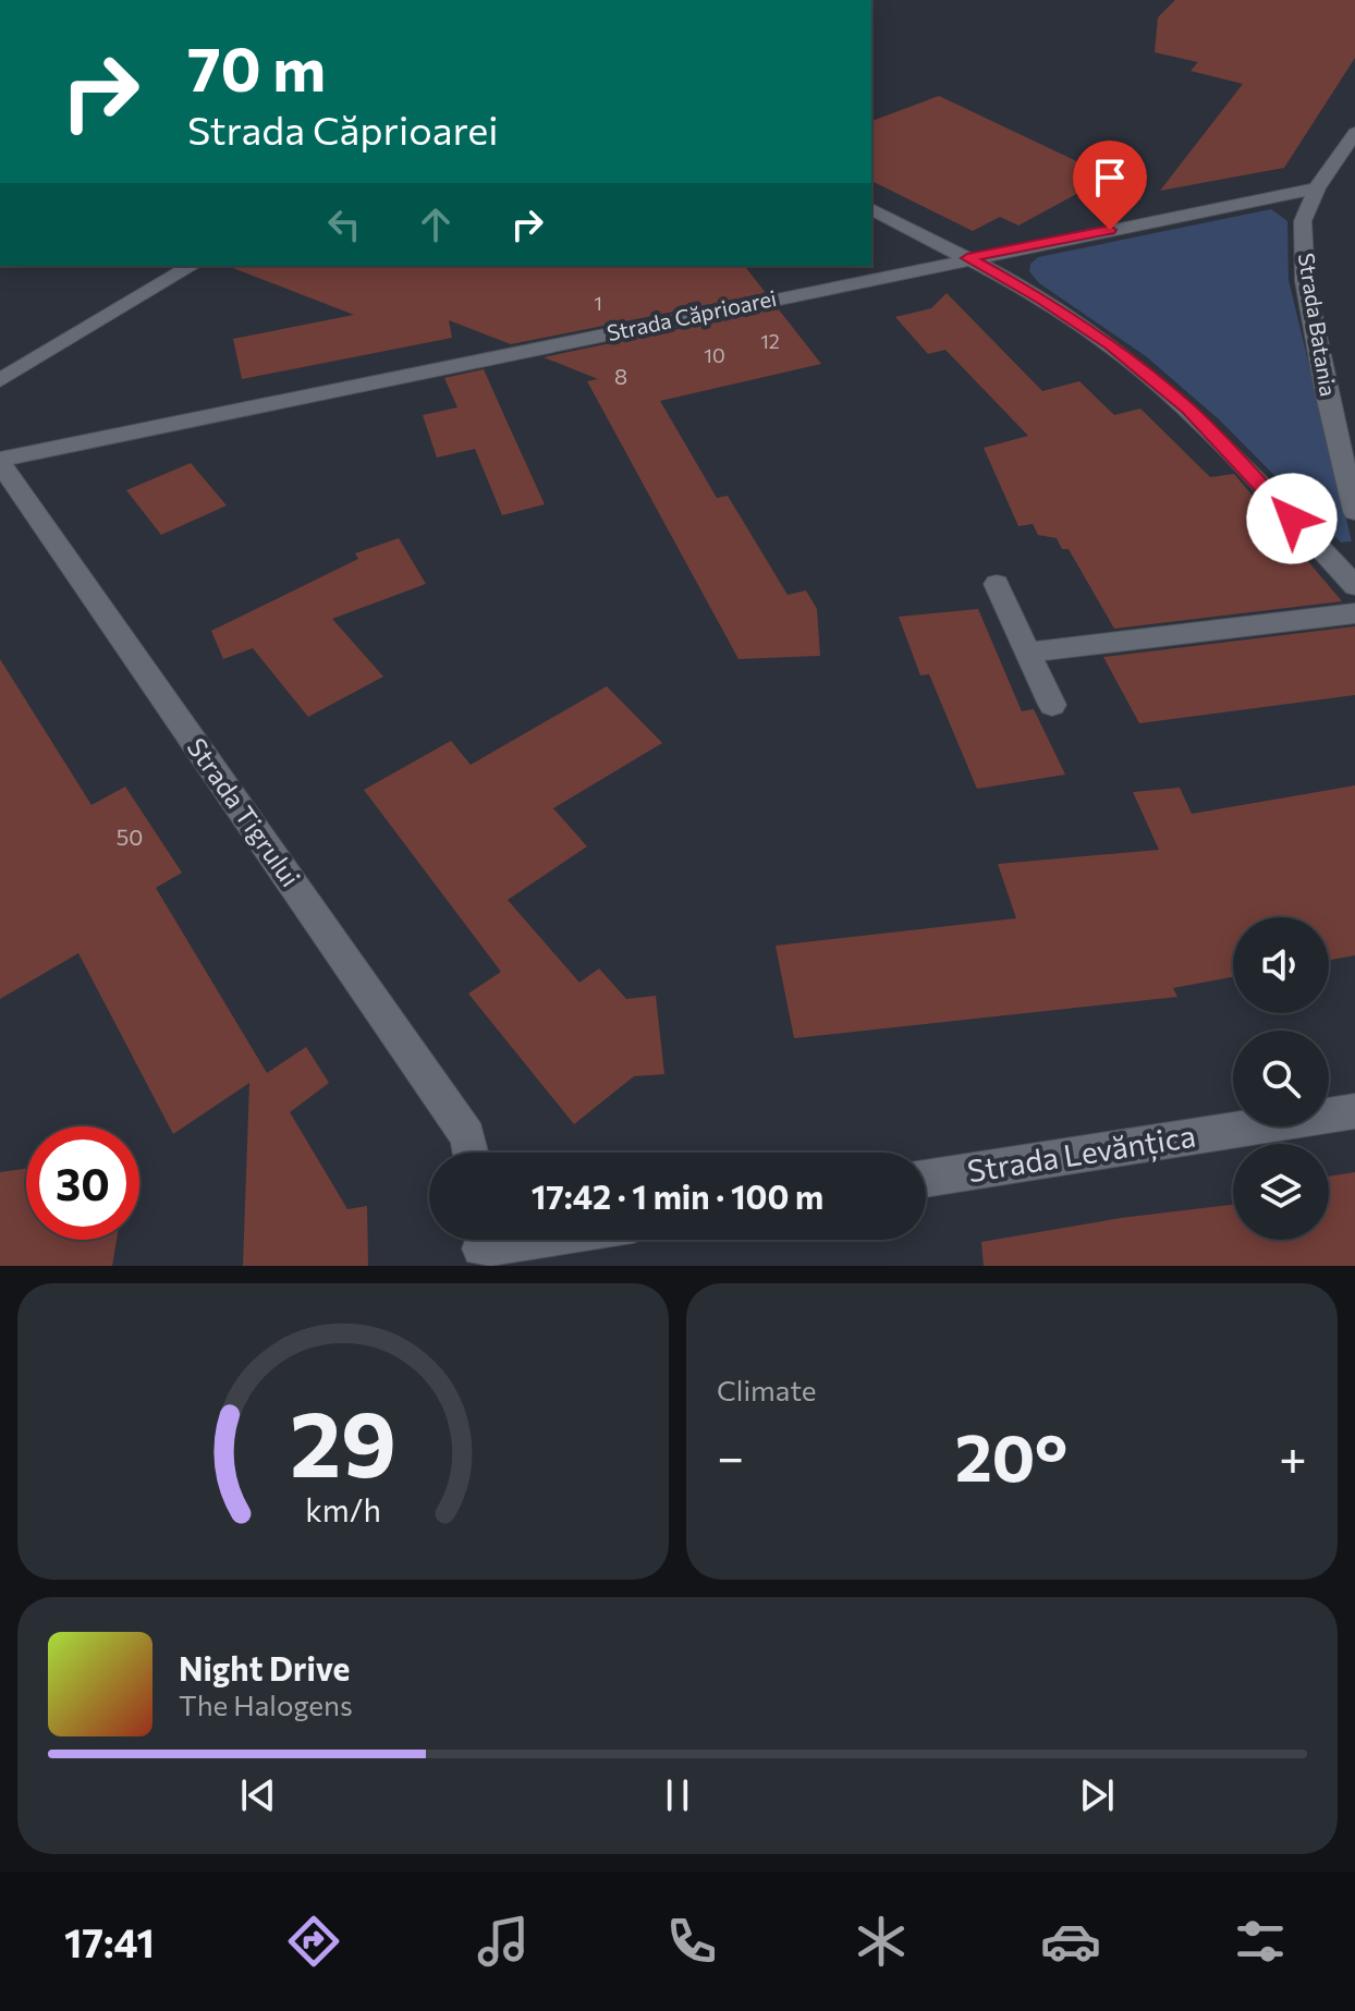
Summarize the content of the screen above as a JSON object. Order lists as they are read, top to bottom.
{
  "streets": {
    "street": [
      "Strada Căprioarei",
      "Strada Batania",
      "Strada Tigrului",
      "Strada Levănțica"
    ]
  },
  "crossings": [
    ["Strada Căprioarei", "Strada Batania"],
    ["Strada Căprioarei", "Strada Tigrului"]
  ],
  "house_numbers": [
    "1",
    "12",
    "10",
    "8",
    "50"
  ],
  "page": {
    "turn": ["70 m", "Strada Căprioarei"],
    "limit": "30",
    "trip": "17:42 · 1 min · 100 m",
    "tile": "Climate",
    "heat": ["−", "20°", "+"],
    "song": ["Night Drive", "The Halogens"],
    "tabs": "17:41",
    "gauge": ["29", "km/h"]
  }
}
